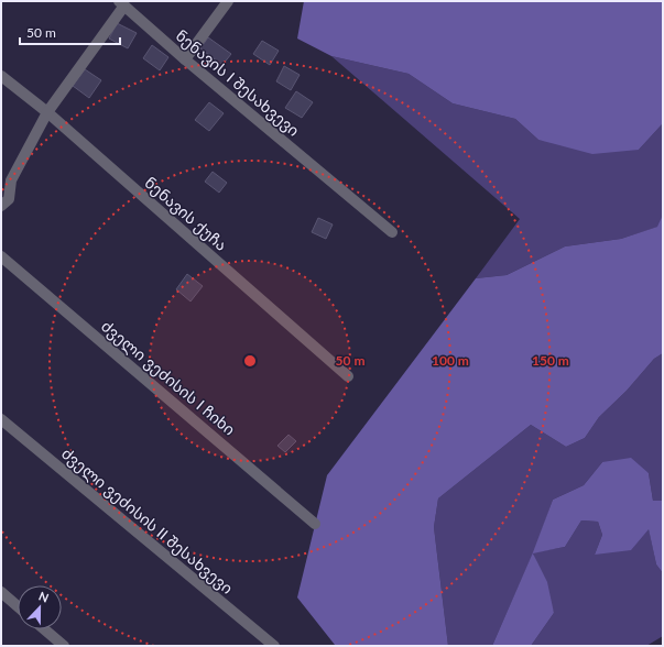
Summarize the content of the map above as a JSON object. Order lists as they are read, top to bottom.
{
  "streets": {
    "street": [
      "ნენავის I შესახვევი",
      "ნენავის ქუჩა",
      "ძველი ვეძისის I ჩიხი",
      "ძველი ვეძისის II შესახვევი"
    ]
  },
  "crossings": [
    ["ნენავის I შესახვევი", "ნენავის ქუჩა"]
  ],
  "scale_bar": "50 m",
  "north": "top",
  "rings": ["50 m", "100 m", "150 m"]
}
